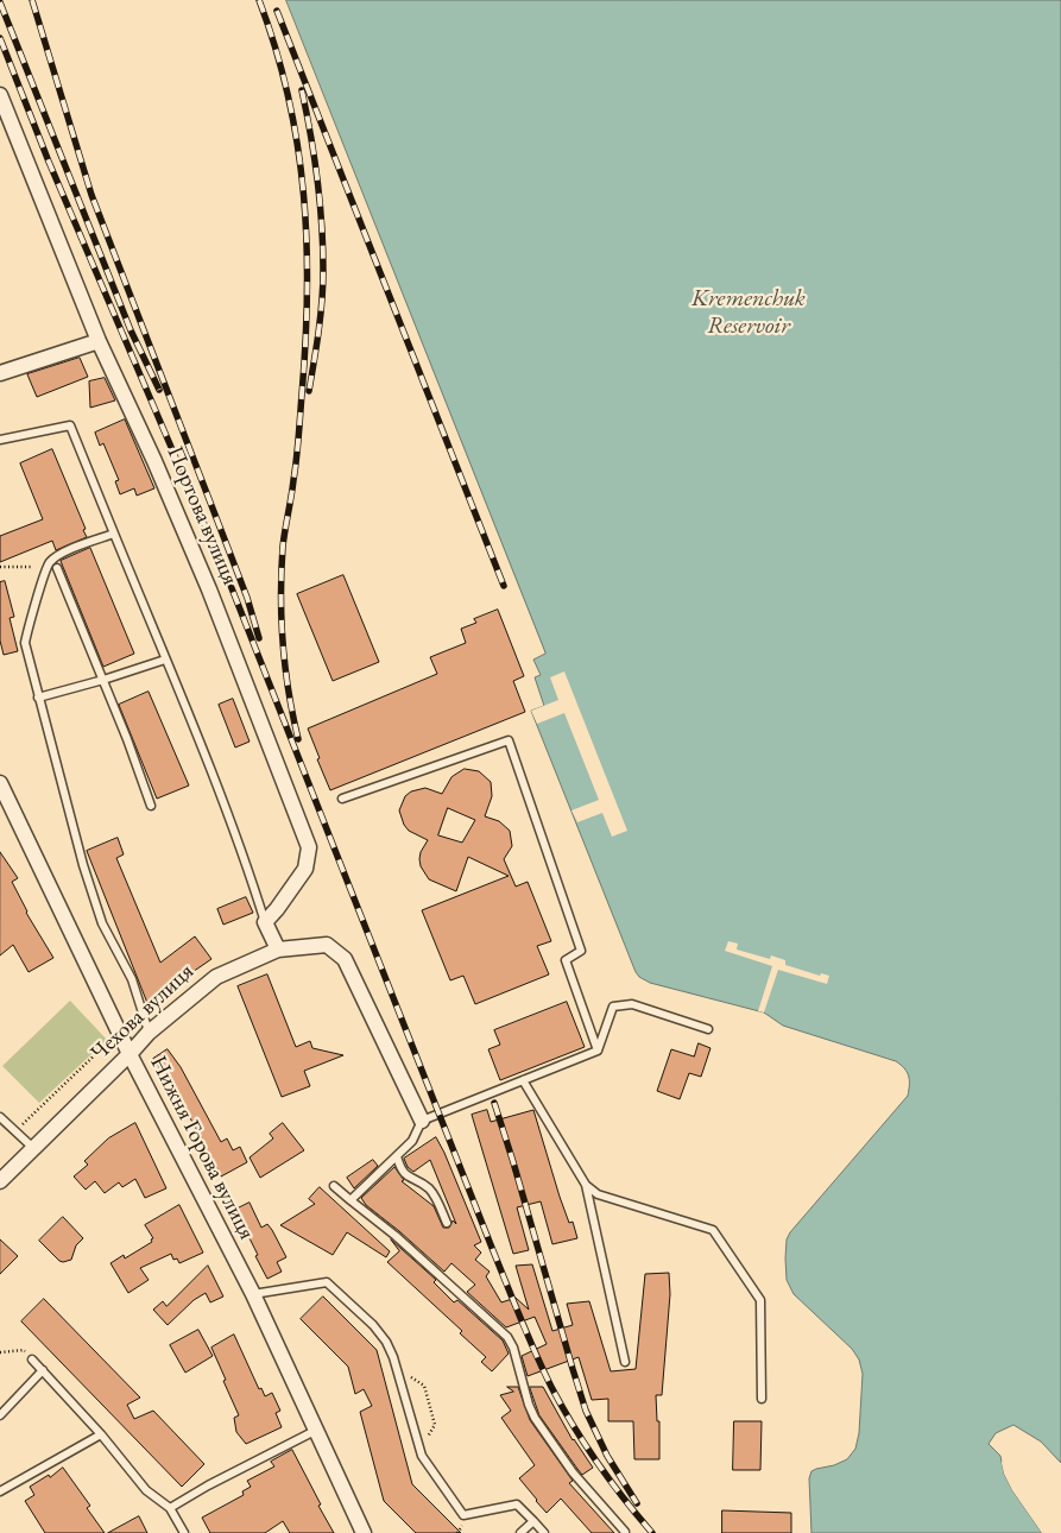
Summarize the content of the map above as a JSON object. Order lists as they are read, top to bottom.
{
  "streets": {
    "street": ["Портова вулиця", "Чехова вулиця", "Нижня Горова вулиця"]
  },
  "crossings": [
    ["Чехова вулиця", "Нижня Горова вулиця"]
  ],
  "water": ["Kremenchuk Reservoir"]
}
